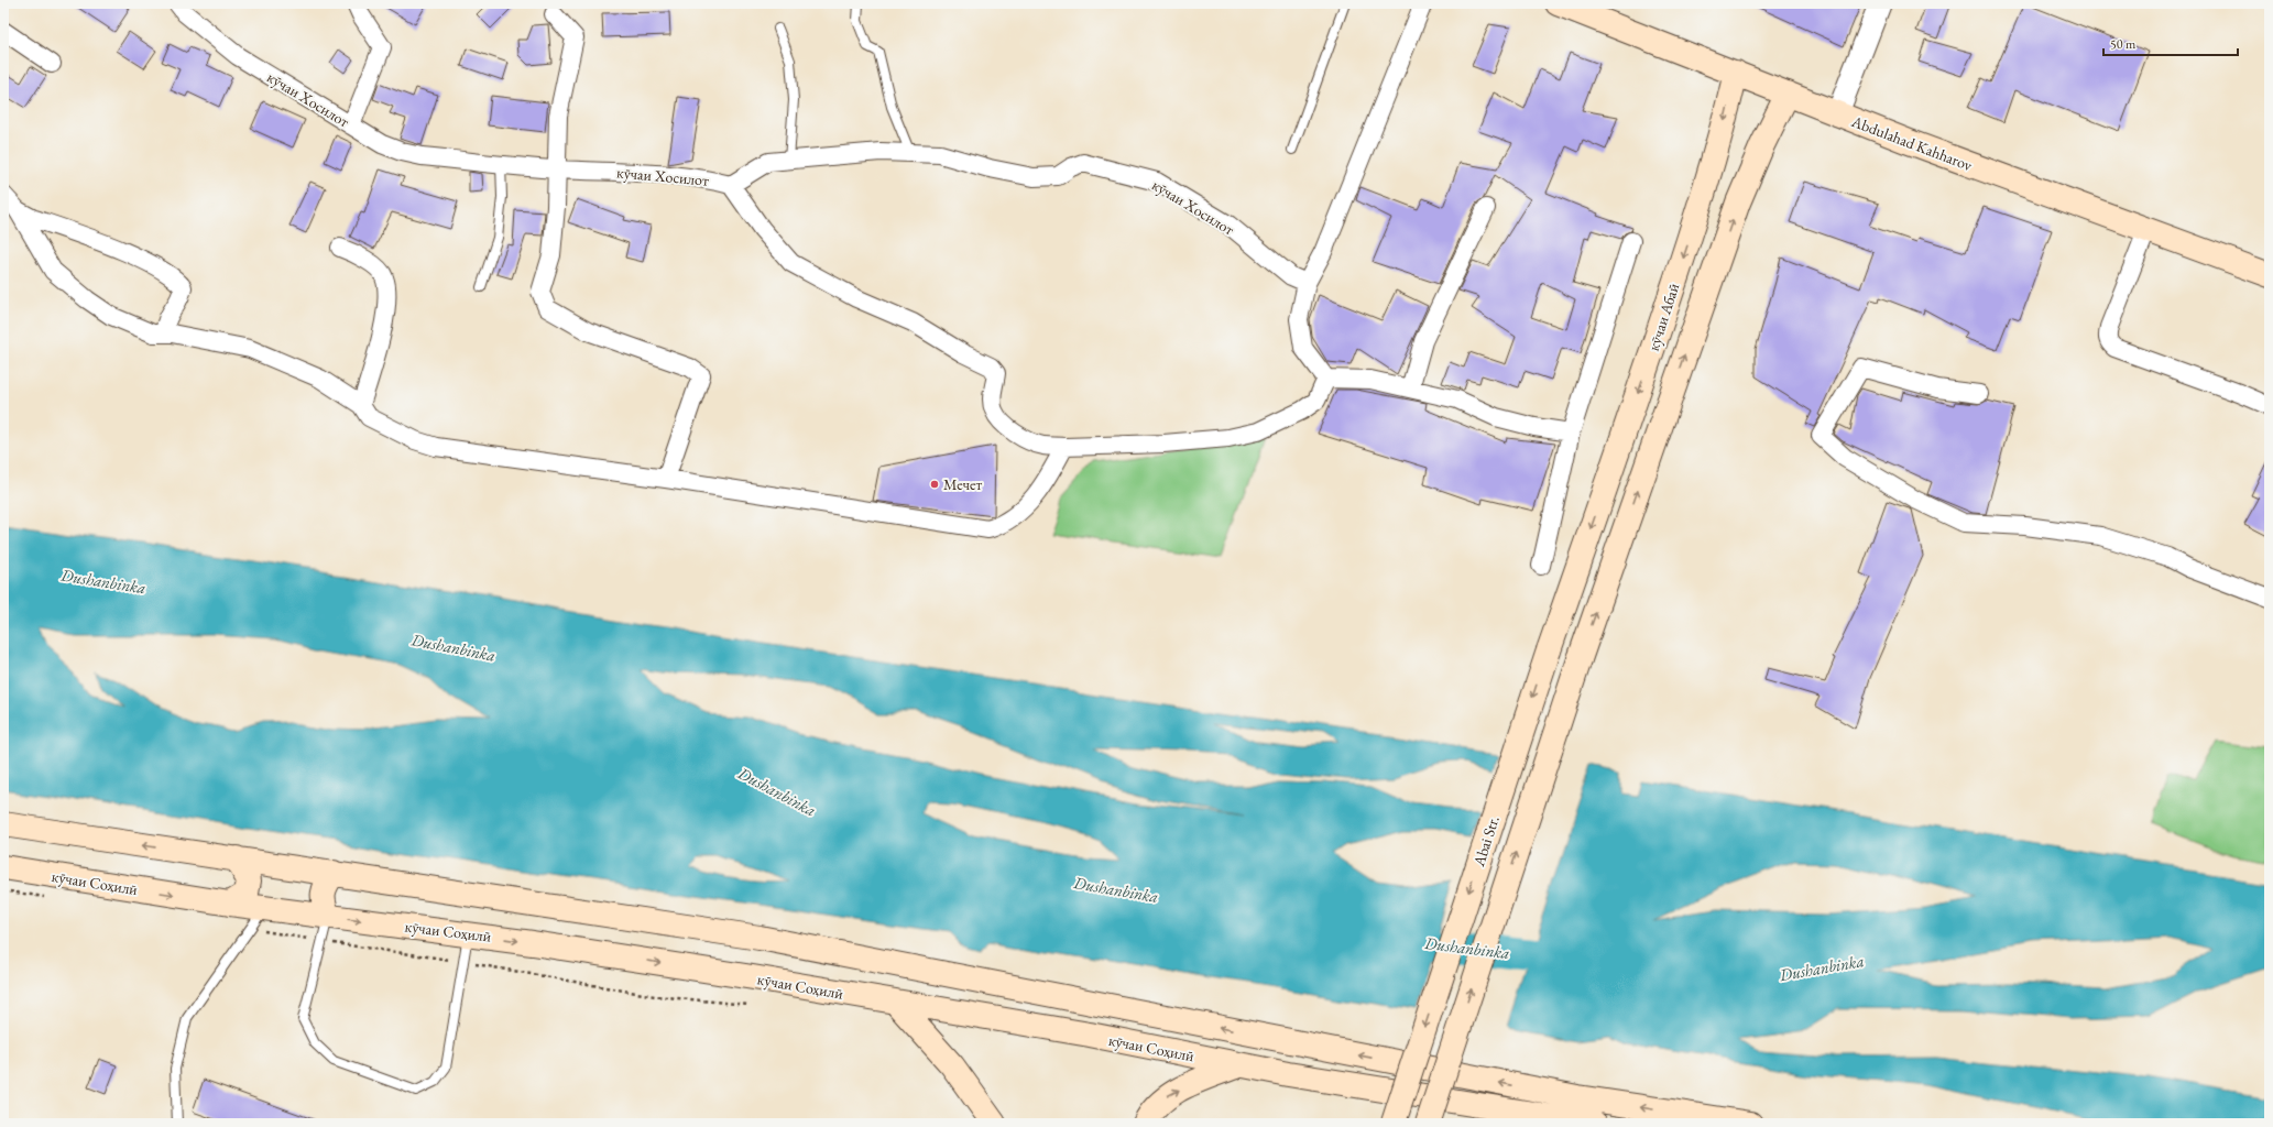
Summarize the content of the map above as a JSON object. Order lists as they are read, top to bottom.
{
  "streets": {
    "main road": ["Abdulahad Kahharov", "Abai Str.", "кӯчаи Соҳилӣ"],
    "street": ["кӯчаи Хосилот"]
  },
  "crossings": [
    ["Abdulahad Kahharov", "Abai Str."]
  ],
  "water": ["Dushanbinka"],
  "places": ["Мечет"],
  "scale_bar": "50 m"
}
